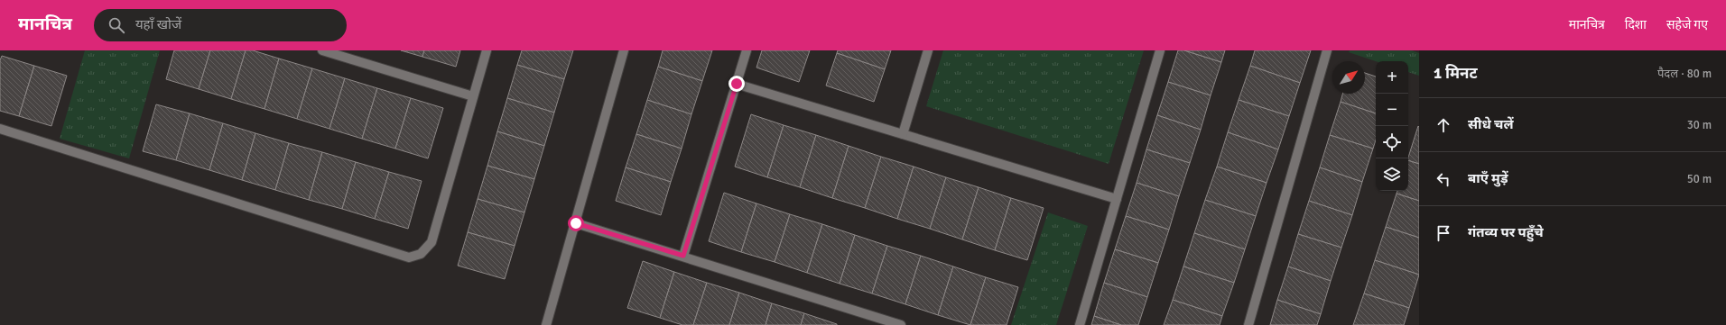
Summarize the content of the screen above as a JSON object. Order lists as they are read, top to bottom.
{
  "north": "top right",
  "page": {
    "header": "मानचित्र",
    "search": "यहाँ खोजें",
    "nav": ["मानचित्र", "दिशा", "सहेजे गए"],
    "heading": ["1 मिनट", "पैदल · 80 m"],
    "map_buttons": ["+", "−"],
    "list": [
      ["सीधे चलें", "30 m"],
      ["बाएँ मुड़ें", "50 m"],
      "गंतव्य पर पहुँचे"
    ]
  }
}
